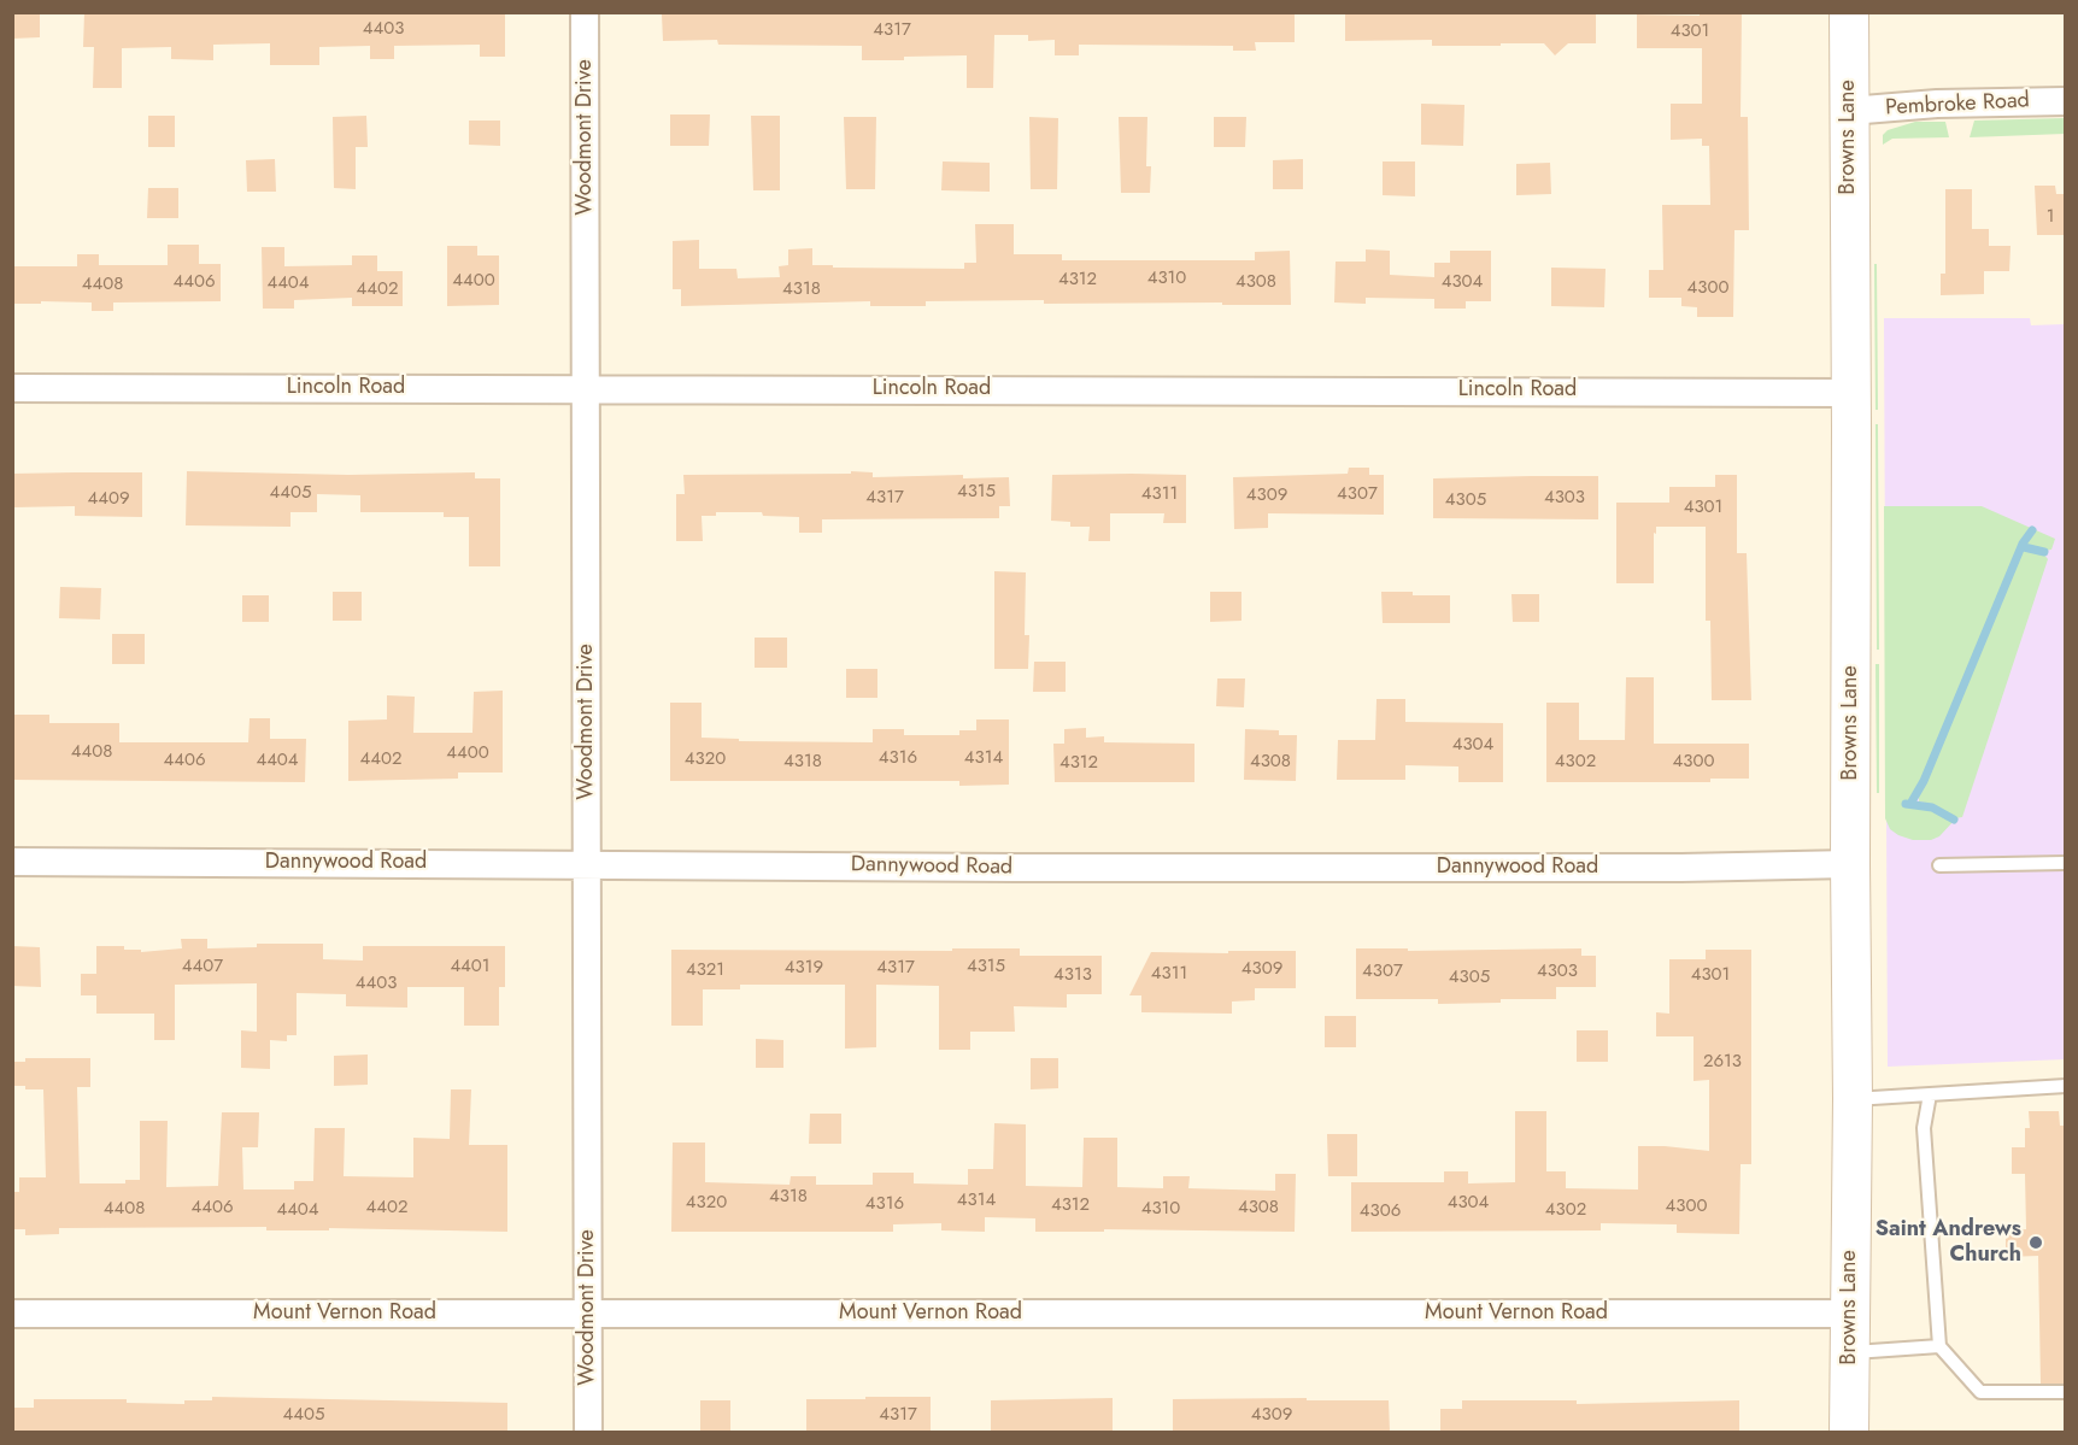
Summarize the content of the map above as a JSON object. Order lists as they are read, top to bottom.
{
  "streets": {
    "street": [
      "Pembroke Road",
      "Woodmont Drive",
      "Browns Lane",
      "Lincoln Road",
      "Dannywood Road",
      "Mount Vernon Road"
    ]
  },
  "crossings": [
    ["Pembroke Road", "Browns Lane"],
    ["Woodmont Drive", "Lincoln Road"],
    ["Woodmont Drive", "Dannywood Road"],
    ["Woodmont Drive", "Mount Vernon Road"],
    ["Browns Lane", "Lincoln Road"],
    ["Browns Lane", "Dannywood Road"],
    ["Browns Lane", "Mount Vernon Road"]
  ],
  "places": ["Saint Andrews Church"],
  "house_numbers": [
    "4403",
    "4317",
    "4301",
    "1",
    "4310",
    "4312",
    "4400",
    "4406",
    "4308",
    "4304",
    "4404",
    "4408",
    "4300",
    "4402",
    "4318",
    "4315",
    "4405",
    "4311",
    "4307",
    "4309",
    "4317",
    "4303",
    "4409",
    "4305",
    "4301",
    "4304",
    "4408",
    "4400",
    "4316",
    "4314",
    "4402",
    "4320",
    "4406",
    "4404",
    "4318",
    "4308",
    "4302",
    "4300",
    "4312",
    "4407",
    "4401",
    "4315",
    "4319",
    "4317",
    "4309",
    "4321",
    "4307",
    "4303",
    "4311",
    "4313",
    "4301",
    "4305",
    "4403",
    "2613",
    "4318",
    "4314",
    "4320",
    "4304",
    "4316",
    "4312",
    "4300",
    "4406",
    "4402",
    "4308",
    "4408",
    "4310",
    "4404",
    "4302",
    "4306",
    "4405",
    "4317",
    "4309"
  ]
}
